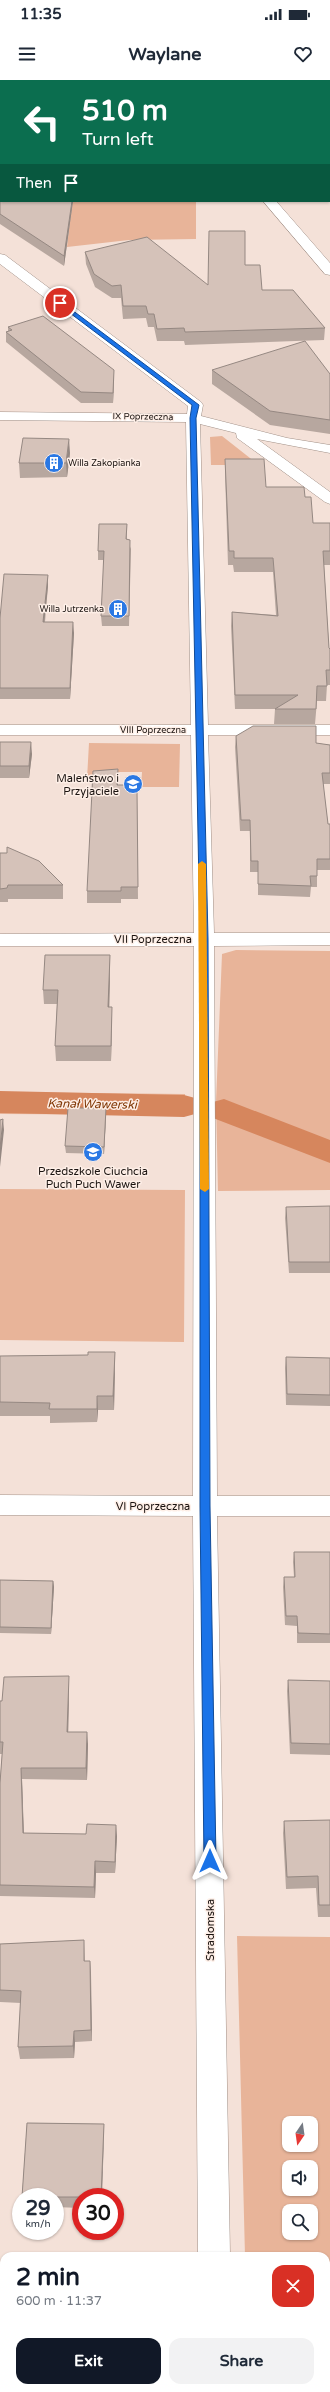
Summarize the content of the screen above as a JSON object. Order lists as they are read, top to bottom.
{
  "streets": {
    "street": [
      "IX Poprzeczna",
      "VIII Poprzeczna",
      "VII Poprzeczna",
      "VI Poprzeczna",
      "Stradomska"
    ]
  },
  "crossings": [
    ["IX Poprzeczna", "Stradomska"],
    ["VIII Poprzeczna", "Stradomska"],
    ["VII Poprzeczna", "Stradomska"],
    ["VI Poprzeczna", "Stradomska"]
  ],
  "water": ["Kanał Wawerski"],
  "places": {
    "building": ["Willa Zakopianka", "Willa Jutrzenka"],
    "school or university": ["Maleństwo i Przyjaciele", "Przedszkole Ciuchcia Puch Puch Wawer"]
  },
  "north": "bottom",
  "page": {
    "status": "11:35",
    "header": "Waylane",
    "turn": ["510 m", "Turn left"],
    "then": "Then",
    "speed": "29 km/h",
    "limit": "30",
    "heading": ["2 min", "600 m · 11:37"],
    "buttons": ["Exit", "Share"]
  }
}
